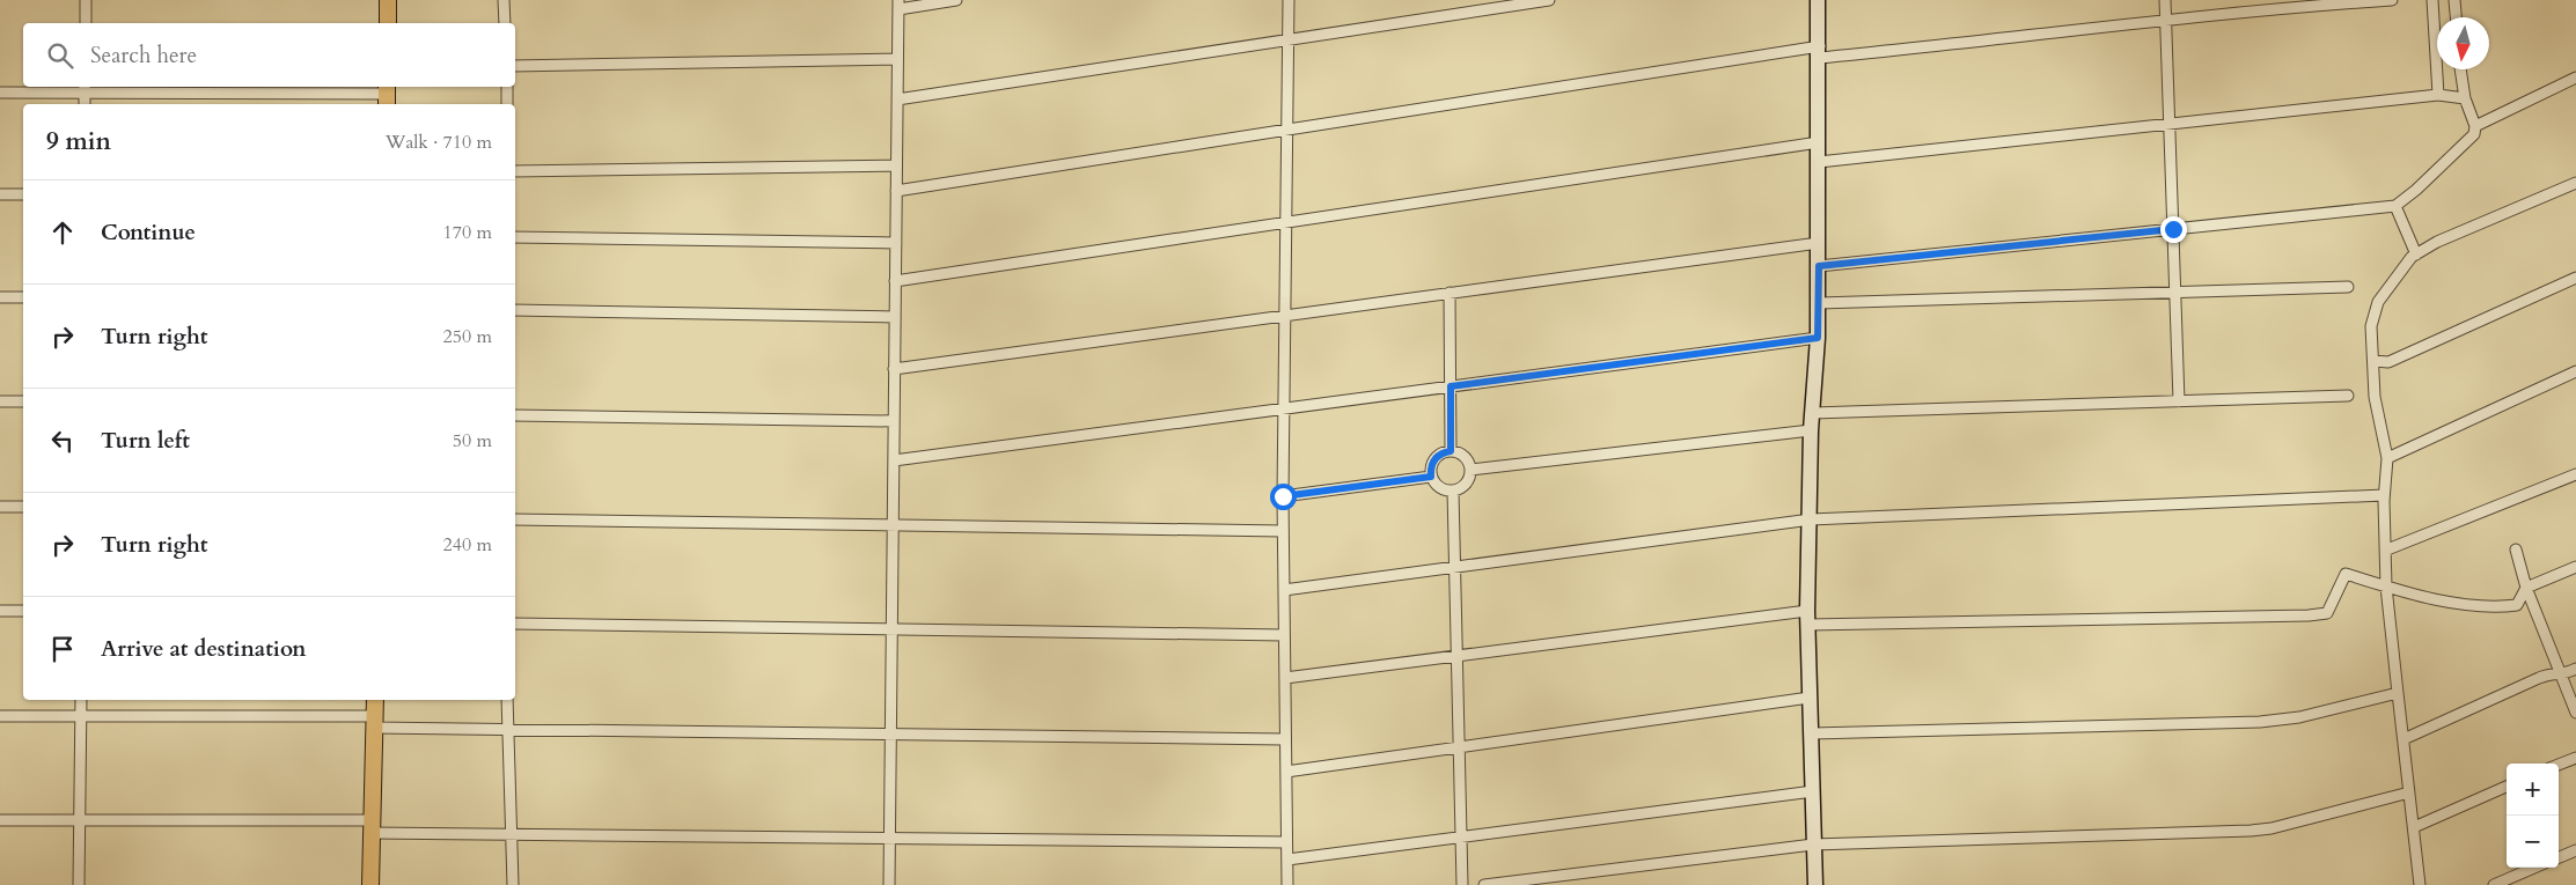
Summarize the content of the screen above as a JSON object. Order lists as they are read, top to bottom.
{
  "north": "bottom",
  "page": {
    "search": "Search here",
    "heading": ["9 min", "Walk · 710 m"],
    "list": [
      ["Continue", "170 m"],
      ["Turn right", "250 m"],
      ["Turn left", "50 m"],
      ["Turn right", "240 m"],
      "Arrive at destination"
    ],
    "map_buttons": ["+", "−"]
  }
}
